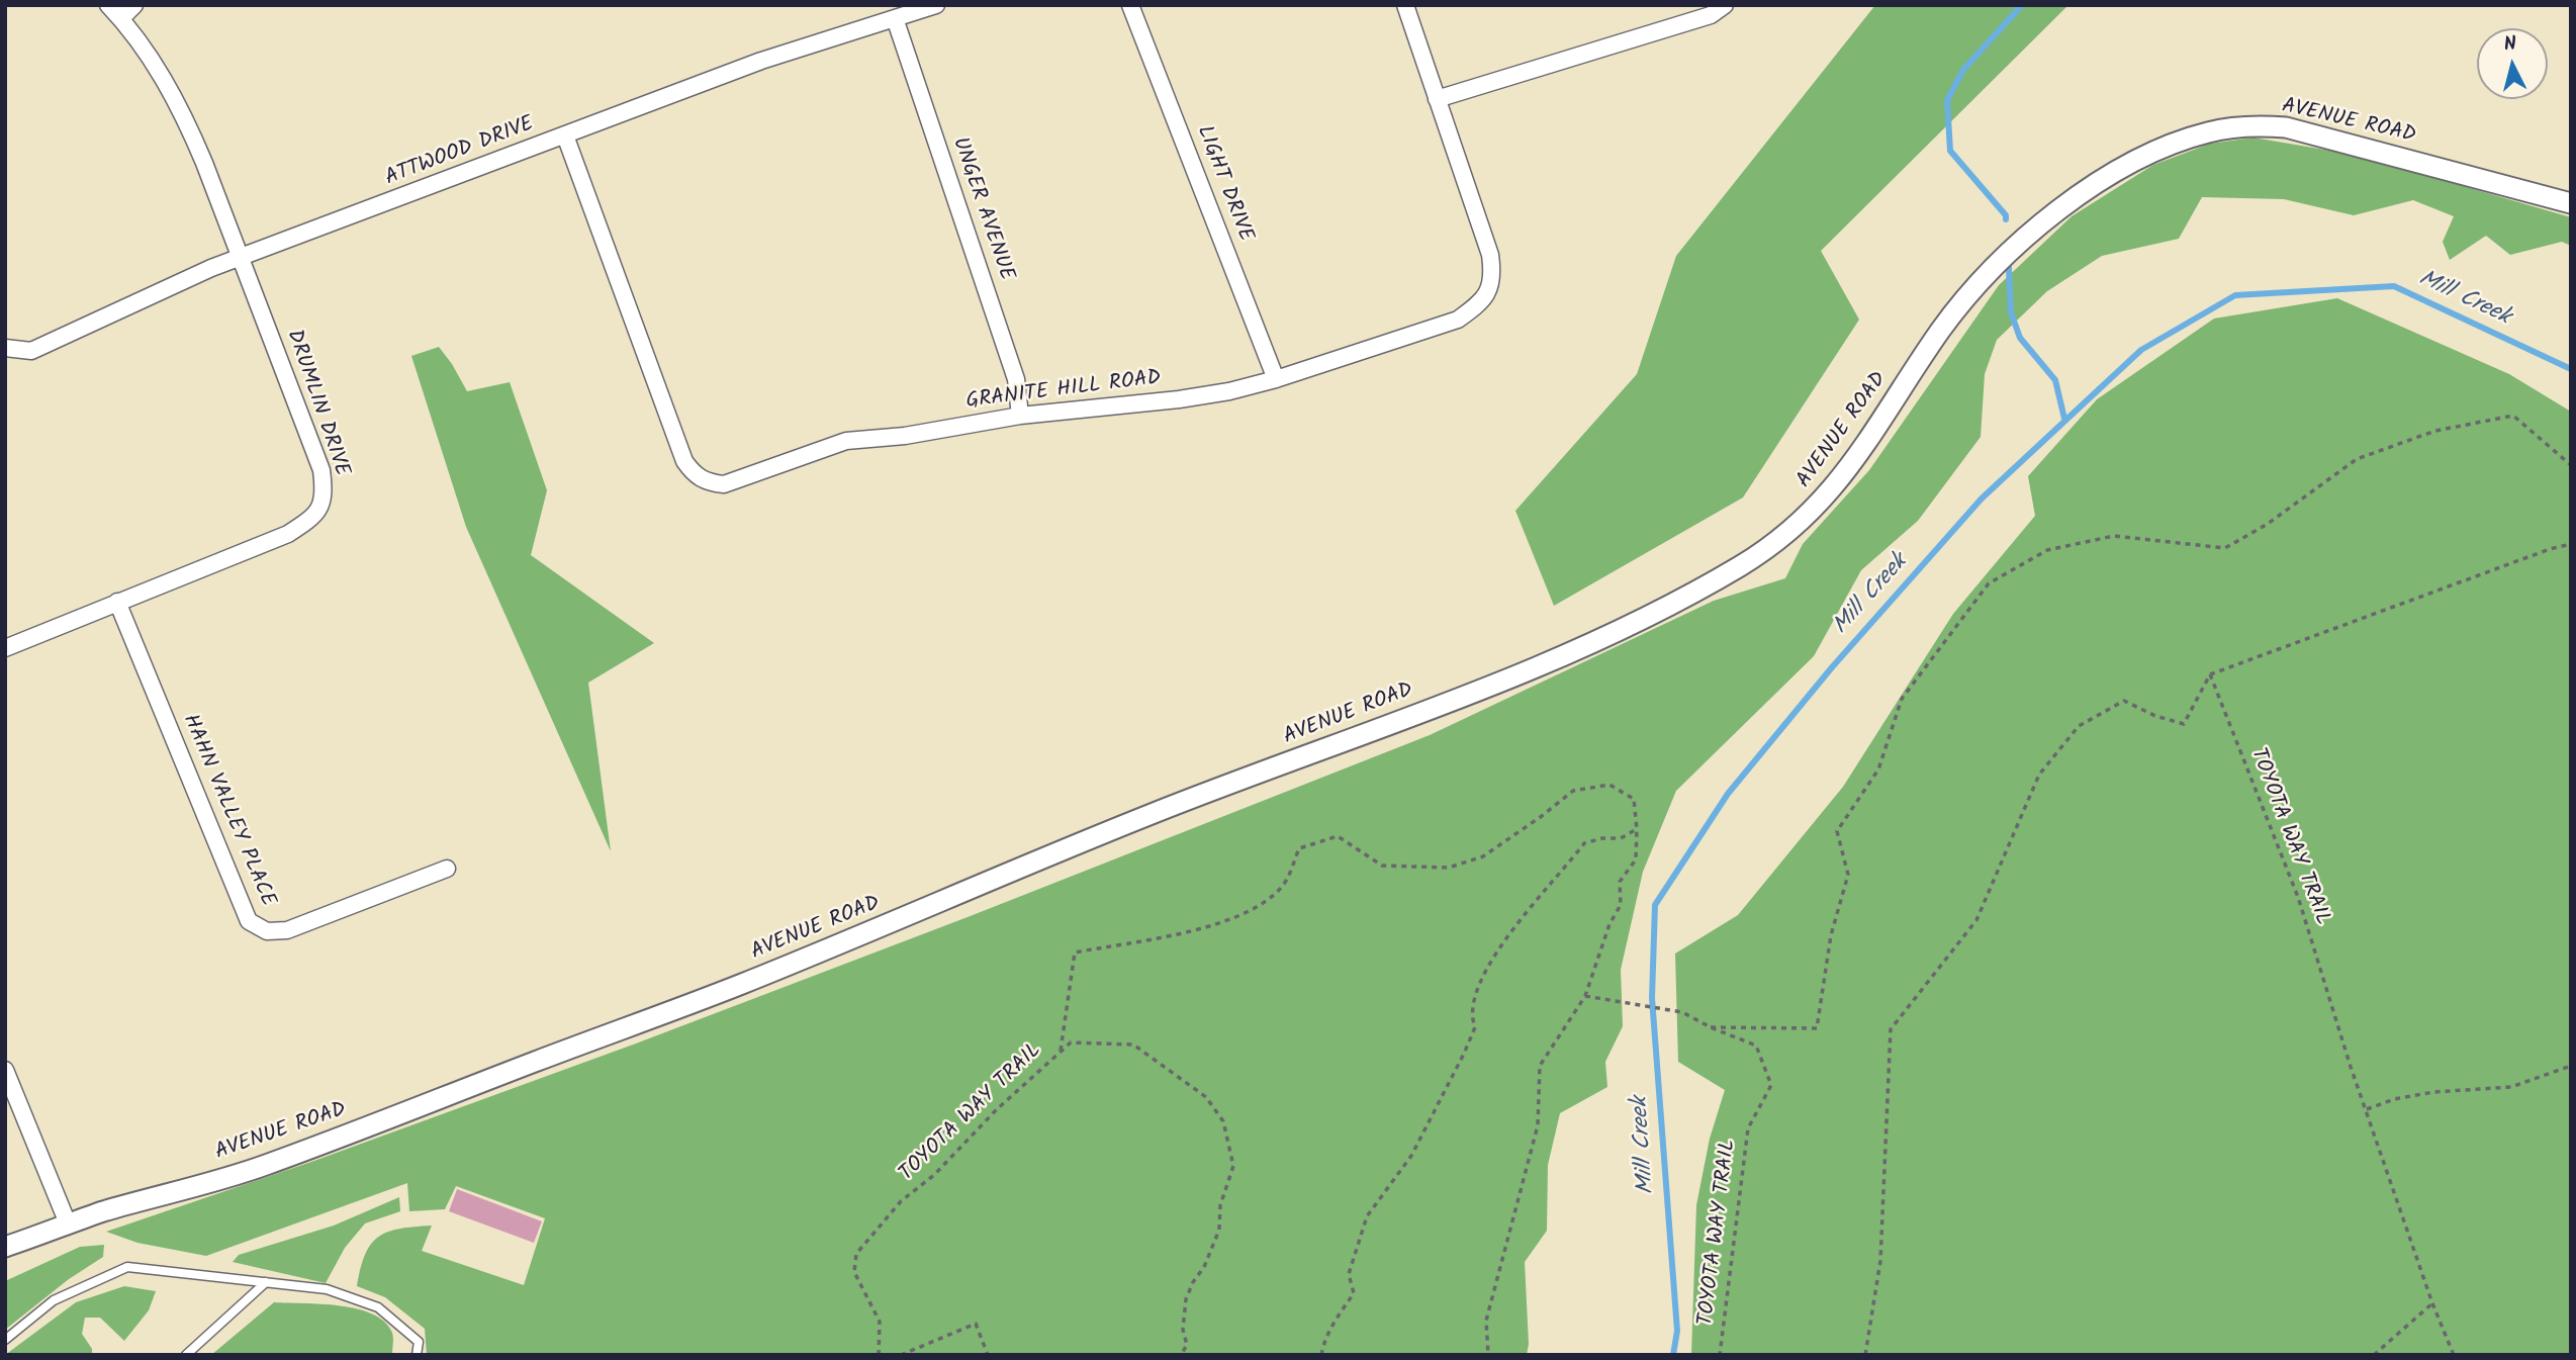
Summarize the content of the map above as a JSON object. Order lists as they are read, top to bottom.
{
  "streets": {
    "street": [
      "AVENUE ROAD",
      "ATTWOOD DRIVE",
      "LIGHT DRIVE",
      "UNGER AVENUE",
      "GRANITE HILL ROAD",
      "DRUMLIN DRIVE",
      "HAHN VALLEY PLACE"
    ],
    "path": ["TOYOTA WAY TRAIL"]
  },
  "crossings": [
    ["ATTWOOD DRIVE", "UNGER AVENUE"],
    ["ATTWOOD DRIVE", "GRANITE HILL ROAD"],
    ["ATTWOOD DRIVE", "DRUMLIN DRIVE"],
    ["LIGHT DRIVE", "GRANITE HILL ROAD"],
    ["UNGER AVENUE", "GRANITE HILL ROAD"],
    ["DRUMLIN DRIVE", "HAHN VALLEY PLACE"]
  ],
  "water": ["Mill Creek"],
  "north": "top"
}
